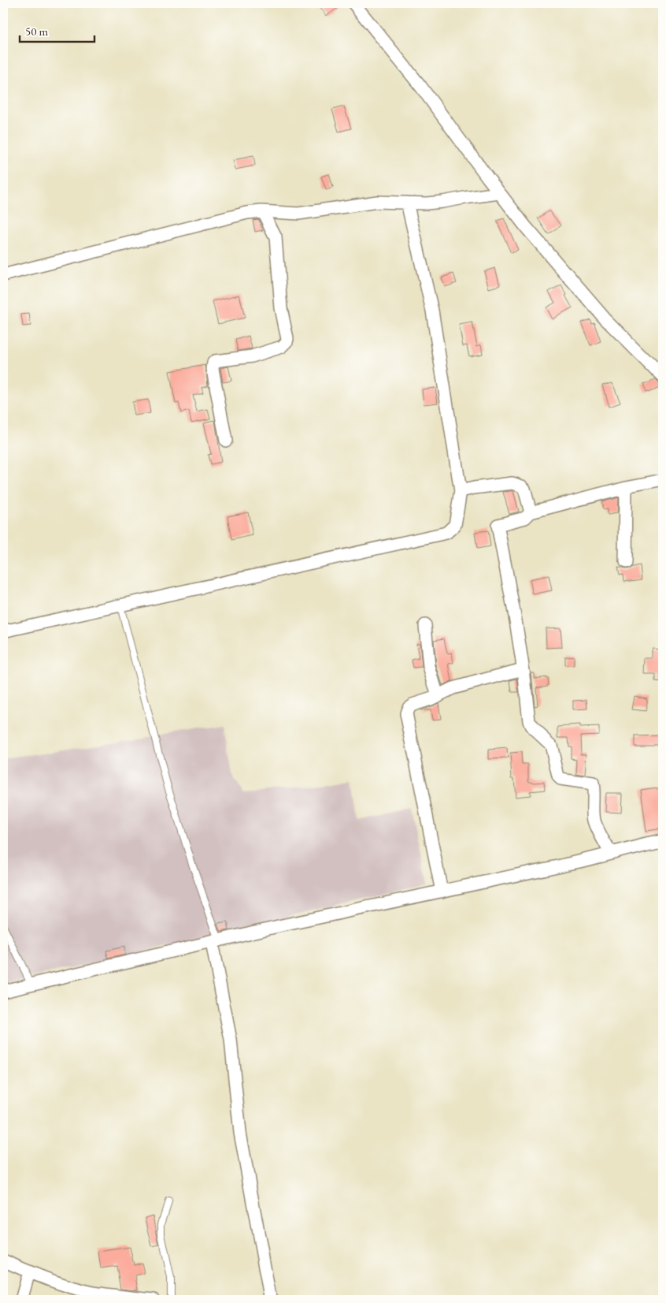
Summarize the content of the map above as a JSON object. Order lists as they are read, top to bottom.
{
  "scale_bar": "50 m"
}
